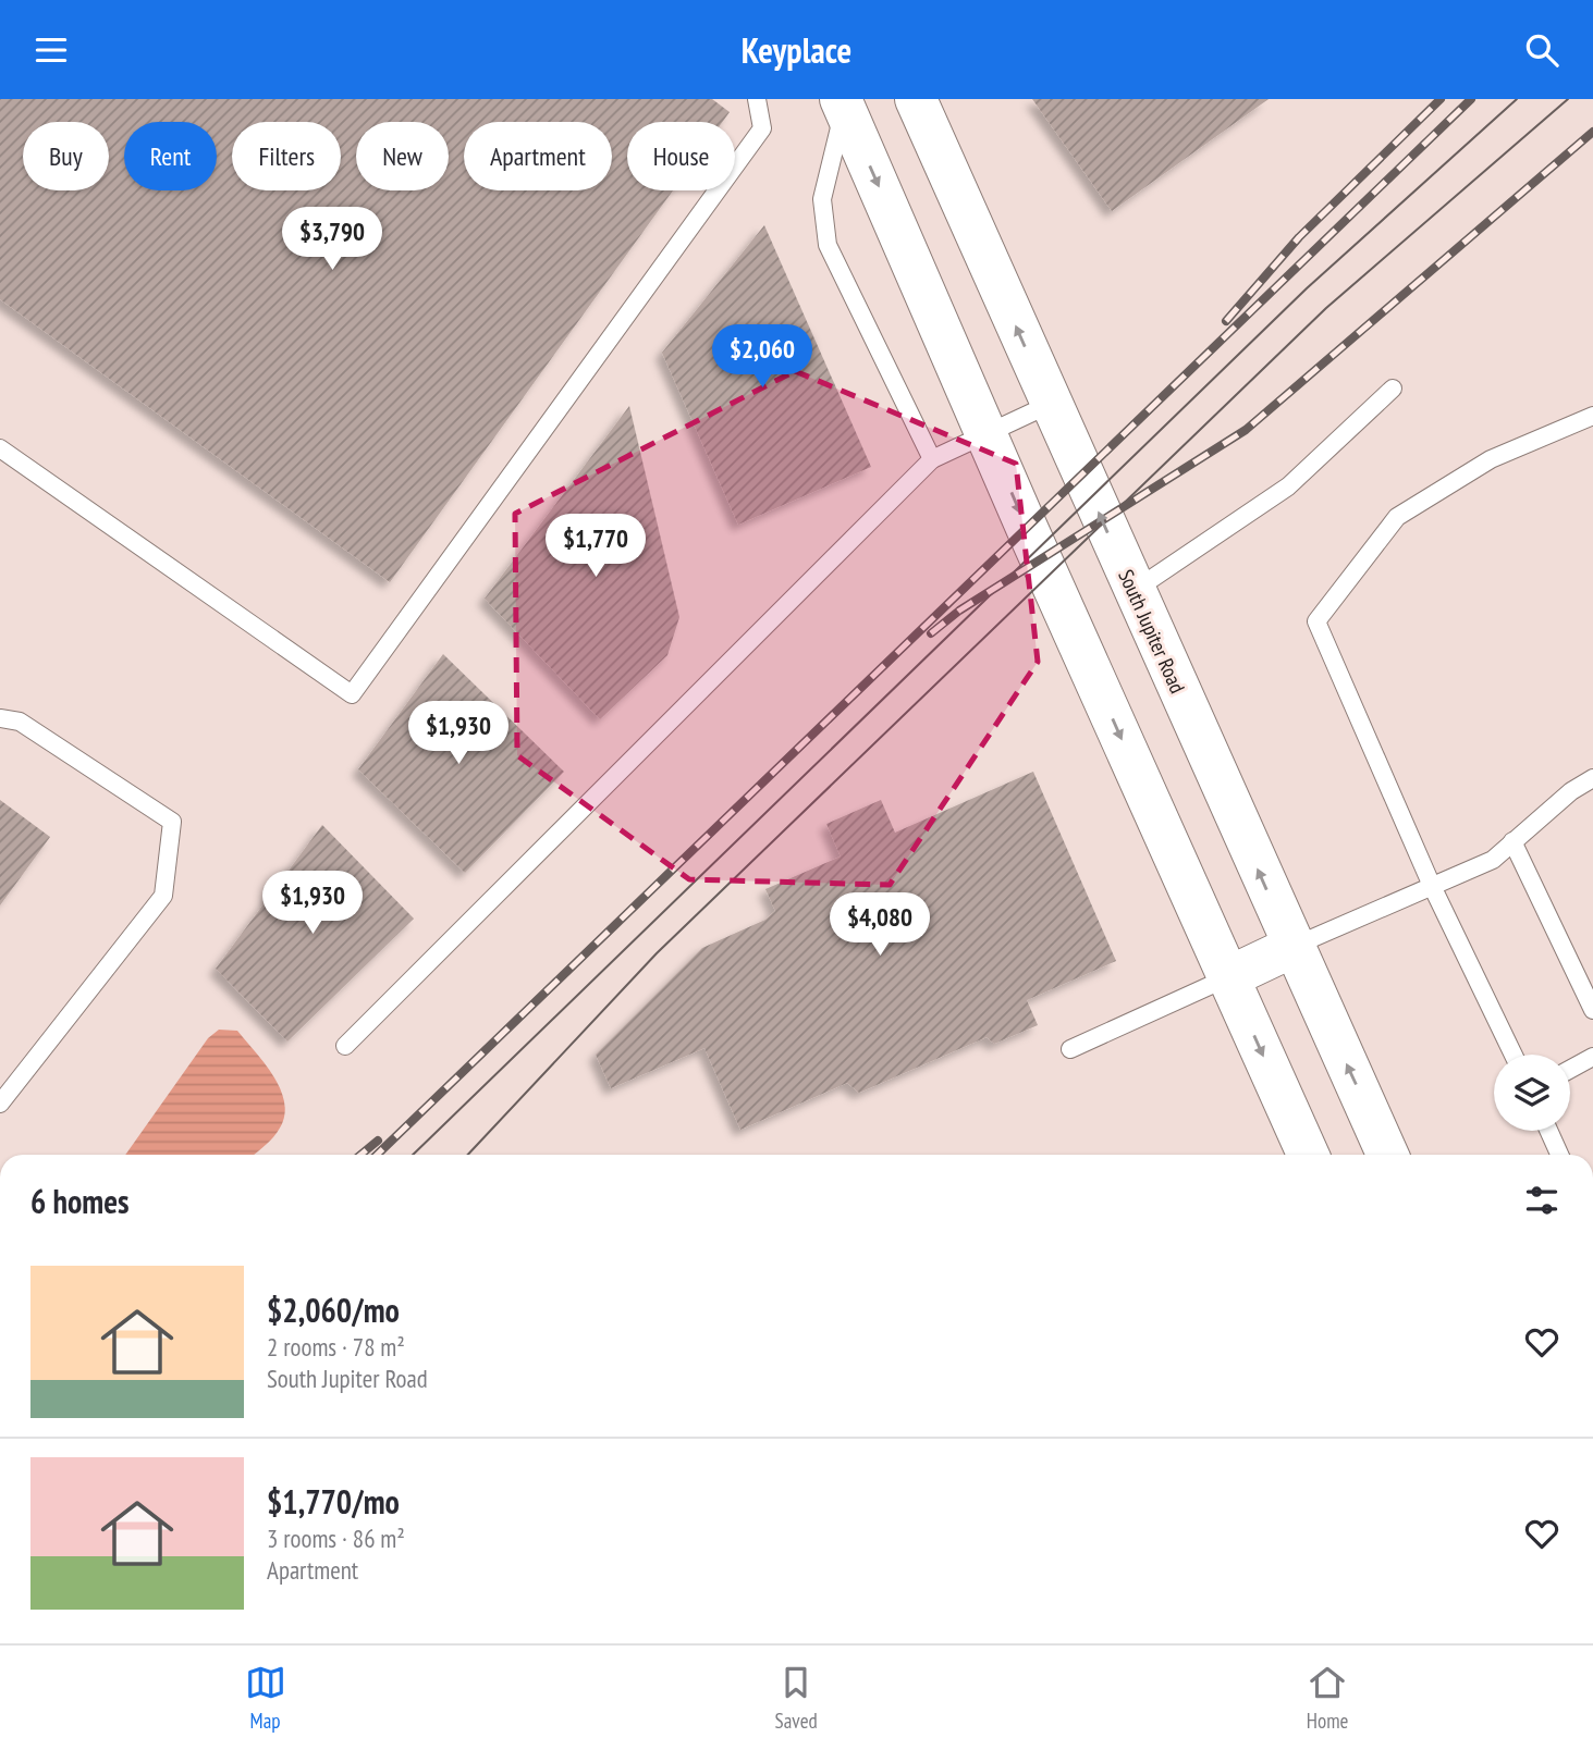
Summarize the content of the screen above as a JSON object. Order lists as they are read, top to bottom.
{
  "streets": {
    "main road": ["South Jupiter Road"]
  },
  "page": {
    "header": "Keyplace",
    "chip": [
      "Buy",
      "Rent",
      "Filters",
      "New",
      "Apartment",
      "House"
    ],
    "price": [
      "$3,790",
      "$2,060",
      "$1,770",
      "$1,930",
      "$1,930",
      "$4,080"
    ],
    "heading": "6 homes",
    "list": [
      {
        "name": "$2,060/mo",
        "note": "2 rooms · 78 m² · South Jupiter Road"
      },
      {
        "name": "$1,770/mo",
        "note": "3 rooms · 86 m² · Apartment"
      }
    ],
    "tabs": ["Map", "Saved", "Home"]
  }
}
